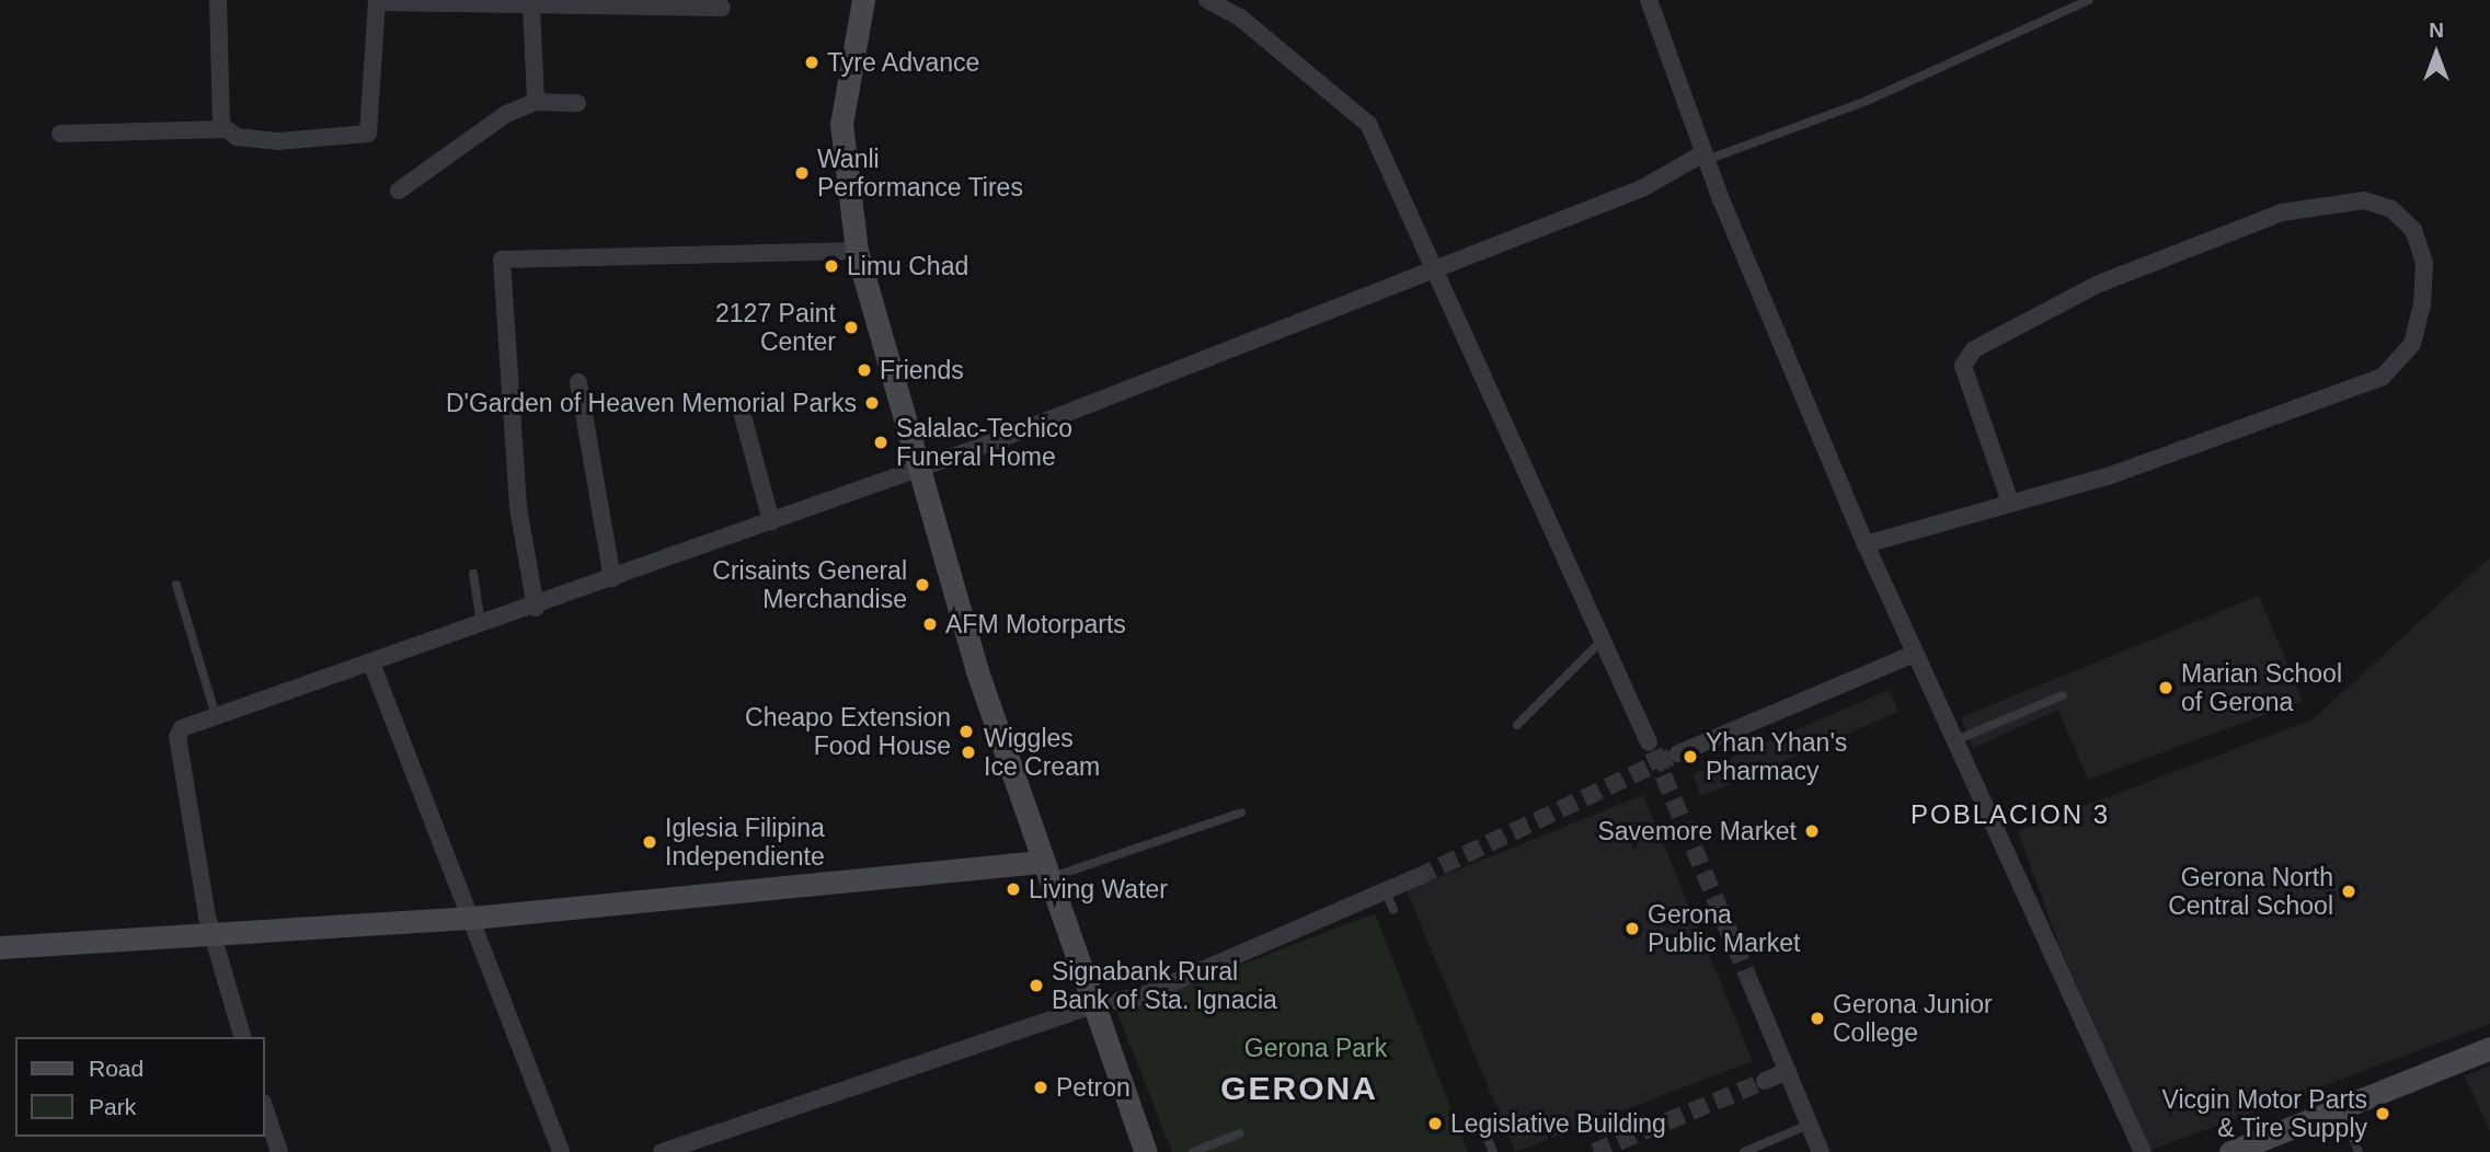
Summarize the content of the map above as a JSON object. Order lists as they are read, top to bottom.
{
  "districts": ["POBLACION 3", "GERONA"],
  "parks": ["Gerona Park"],
  "places": [
    "Tyre Advance",
    "Wanli Performance Tires",
    "Limu Chad",
    "2127 Paint Center",
    "Friends",
    "D'Garden of Heaven Memorial Parks",
    "Salalac-Techico Funeral Home",
    "Crisaints General Merchandise",
    "AFM Motorparts",
    "Marian School of Gerona",
    "Cheapo Extension Food House",
    "Wiggles Ice Cream",
    "Yhan Yhan's Pharmacy",
    "Savemore Market",
    "Iglesia Filipina Independiente",
    "Living Water",
    "Gerona North Central School",
    "Gerona Public Market",
    "Signabank Rural Bank of Sta. Ignacia",
    "Gerona Junior College",
    "Petron",
    "Vicgin Motor Parts & Tire Supply",
    "Legislative Building"
  ],
  "legend": ["Road", "Park"],
  "north": "top"
}
